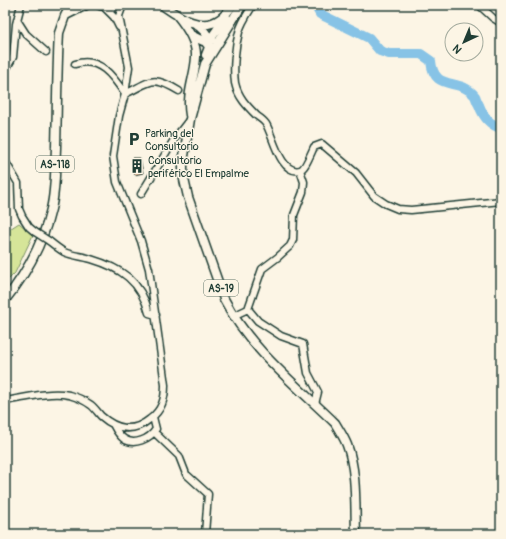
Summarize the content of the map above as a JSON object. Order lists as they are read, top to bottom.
{
  "streets": {
    "main road": ["AS-118", "AS-19"]
  },
  "places": {
    "parking": ["Parking del Consultorio"],
    "building": ["Consultorio periférico El Empalme"]
  },
  "north": "bottom left"
}
